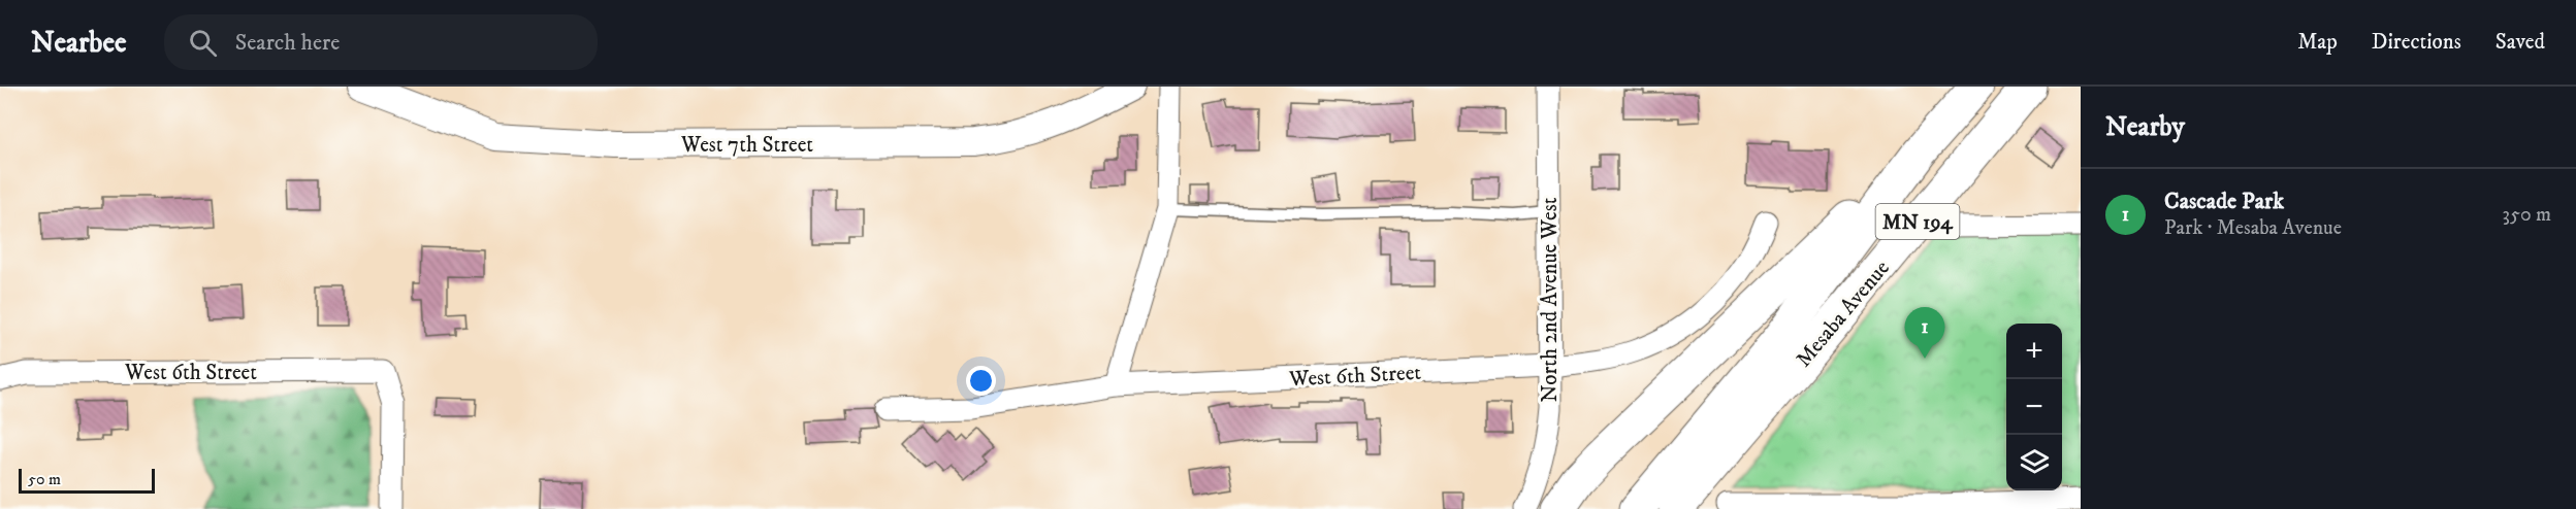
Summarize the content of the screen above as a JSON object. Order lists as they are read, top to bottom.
{
  "streets": {
    "highway": ["MN 194", "Mesaba Avenue"],
    "street": ["West 7th Street", "North 2nd Avenue West", "West 6th Street"]
  },
  "crossings": [
    ["North 2nd Avenue West", "West 6th Street"]
  ],
  "scale_bar": "50 m",
  "page": {
    "header": "Nearbee",
    "search": "Search here",
    "nav": ["Map", "Directions", "Saved"],
    "heading": "Nearby",
    "list": [
      {
        "mark": "1",
        "name": "Cascade Park",
        "note": "Park · Mesaba Avenue",
        "value": "350 m"
      }
    ],
    "pins": "1",
    "map_buttons": ["+", "−"],
    "scale": "50 m"
  }
}
